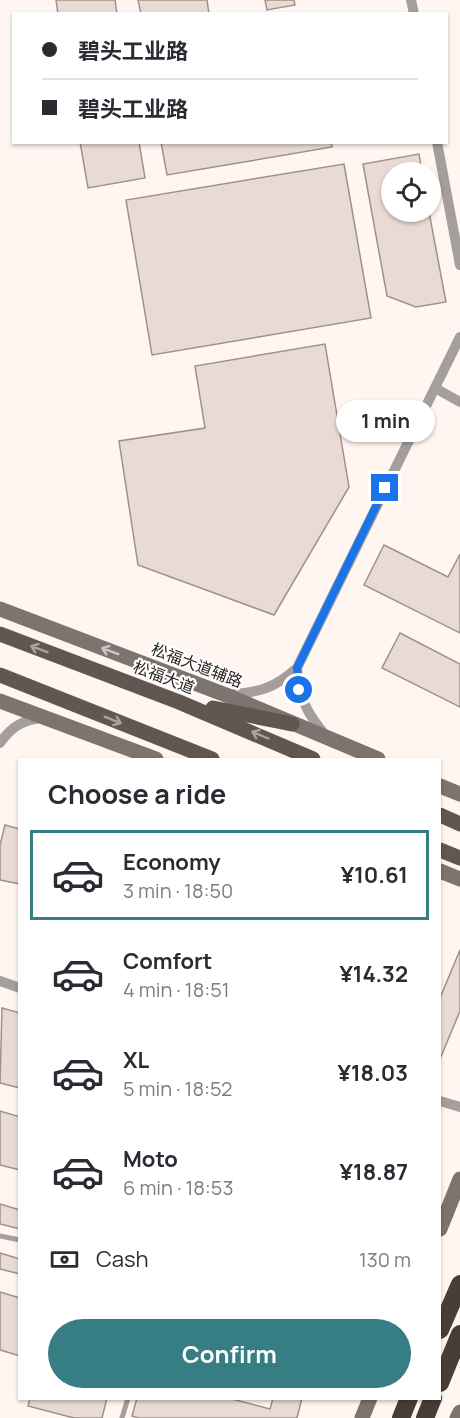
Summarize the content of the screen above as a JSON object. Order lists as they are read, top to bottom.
{
  "streets": {
    "main road": ["松福大道辅路", "松福大道"]
  },
  "page": {
    "banner": ["碧头工业路", "碧头工业路"],
    "bubble": "1 min",
    "heading": "Choose a ride",
    "list": [
      {
        "name": "Economy",
        "note": "3 min · 18:50",
        "value": "¥10.61"
      },
      {
        "name": "Comfort",
        "note": "4 min · 18:51",
        "value": "¥14.32"
      },
      {
        "name": "XL",
        "note": "5 min · 18:52",
        "value": "¥18.03"
      },
      {
        "name": "Moto",
        "note": "6 min · 18:53",
        "value": "¥18.87"
      }
    ],
    "pay": ["Cash", "130 m"],
    "buttons": "Confirm"
  }
}
